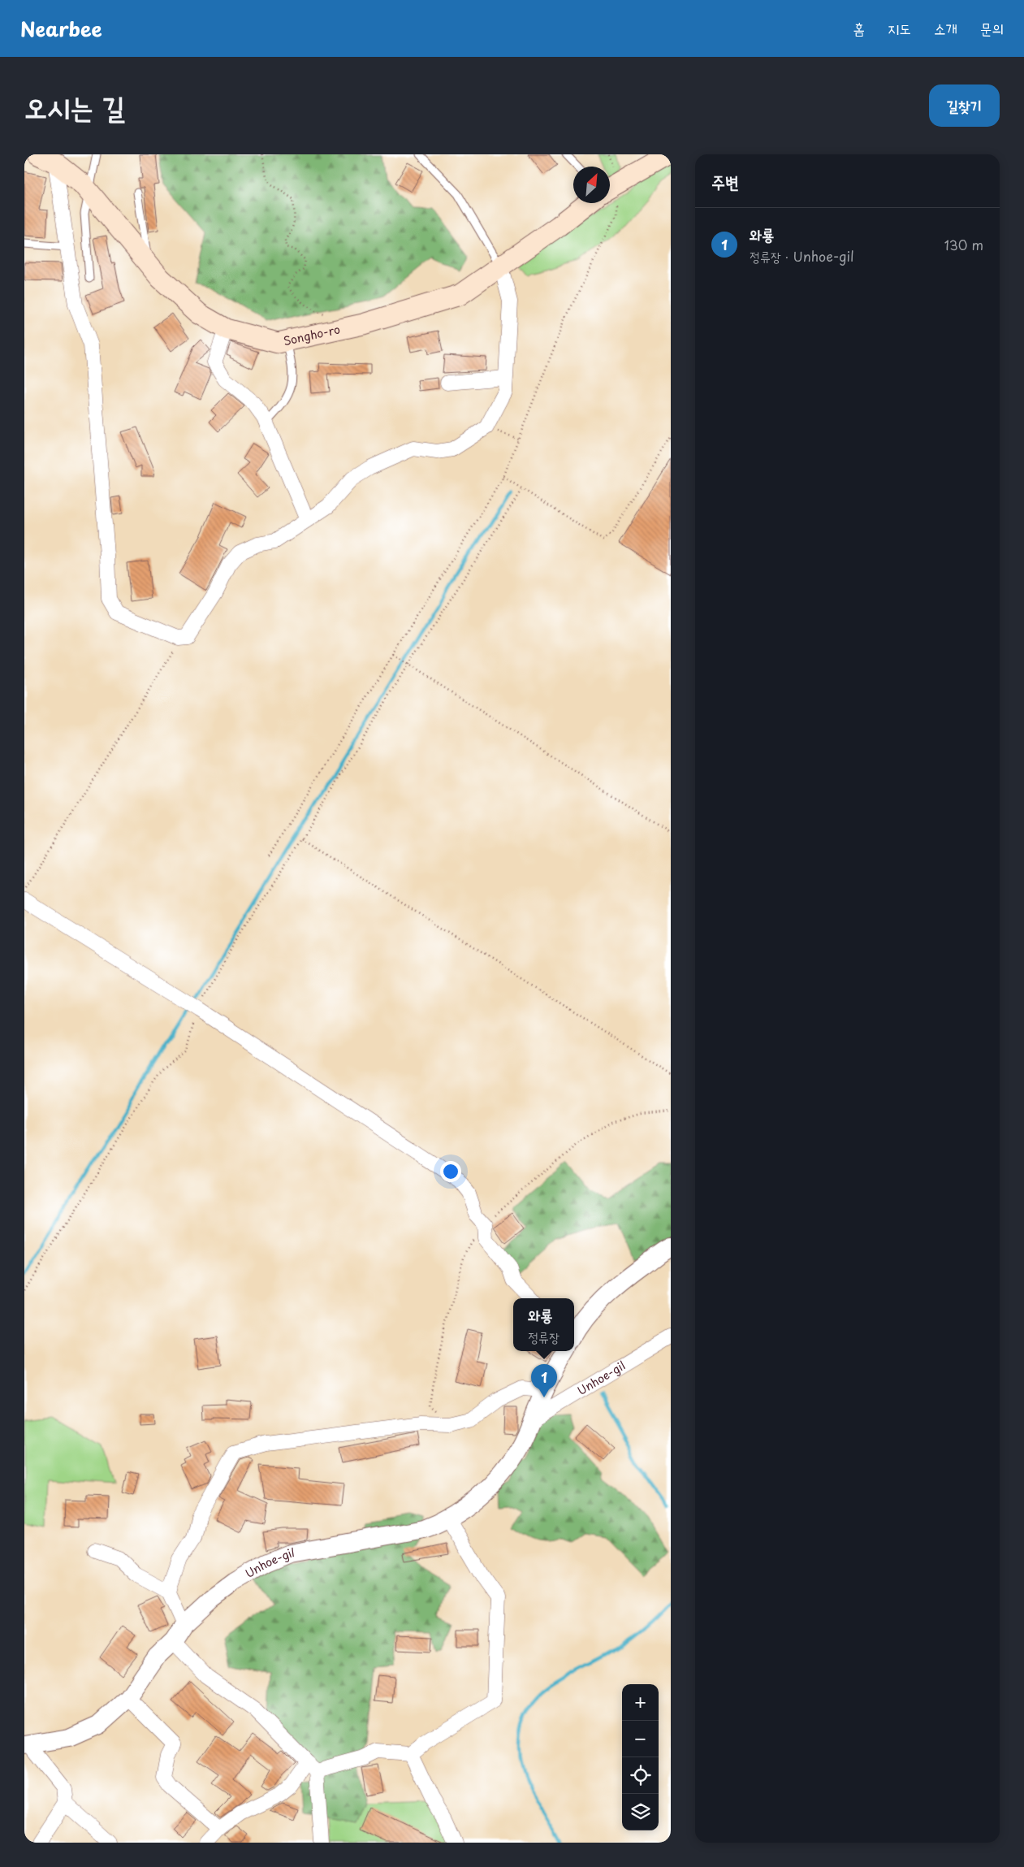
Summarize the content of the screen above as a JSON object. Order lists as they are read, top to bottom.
{
  "streets": {
    "main road": ["Songho-ro"],
    "street": ["Unhoe-gil"]
  },
  "north": "top right",
  "page": {
    "header": "Nearbee",
    "nav": [
      "홈",
      "지도",
      "소개",
      "문의"
    ],
    "title": "오시는 길",
    "buttons": "길찾기",
    "heading": "주변",
    "list": [
      {
        "mark": "1",
        "name": "와룡",
        "note": "정류장 · Unhoe-gil",
        "value": "130 m"
      }
    ],
    "popup": ["와룡", "정류장"],
    "pins": "1",
    "map_buttons": ["+", "−"]
  }
}
